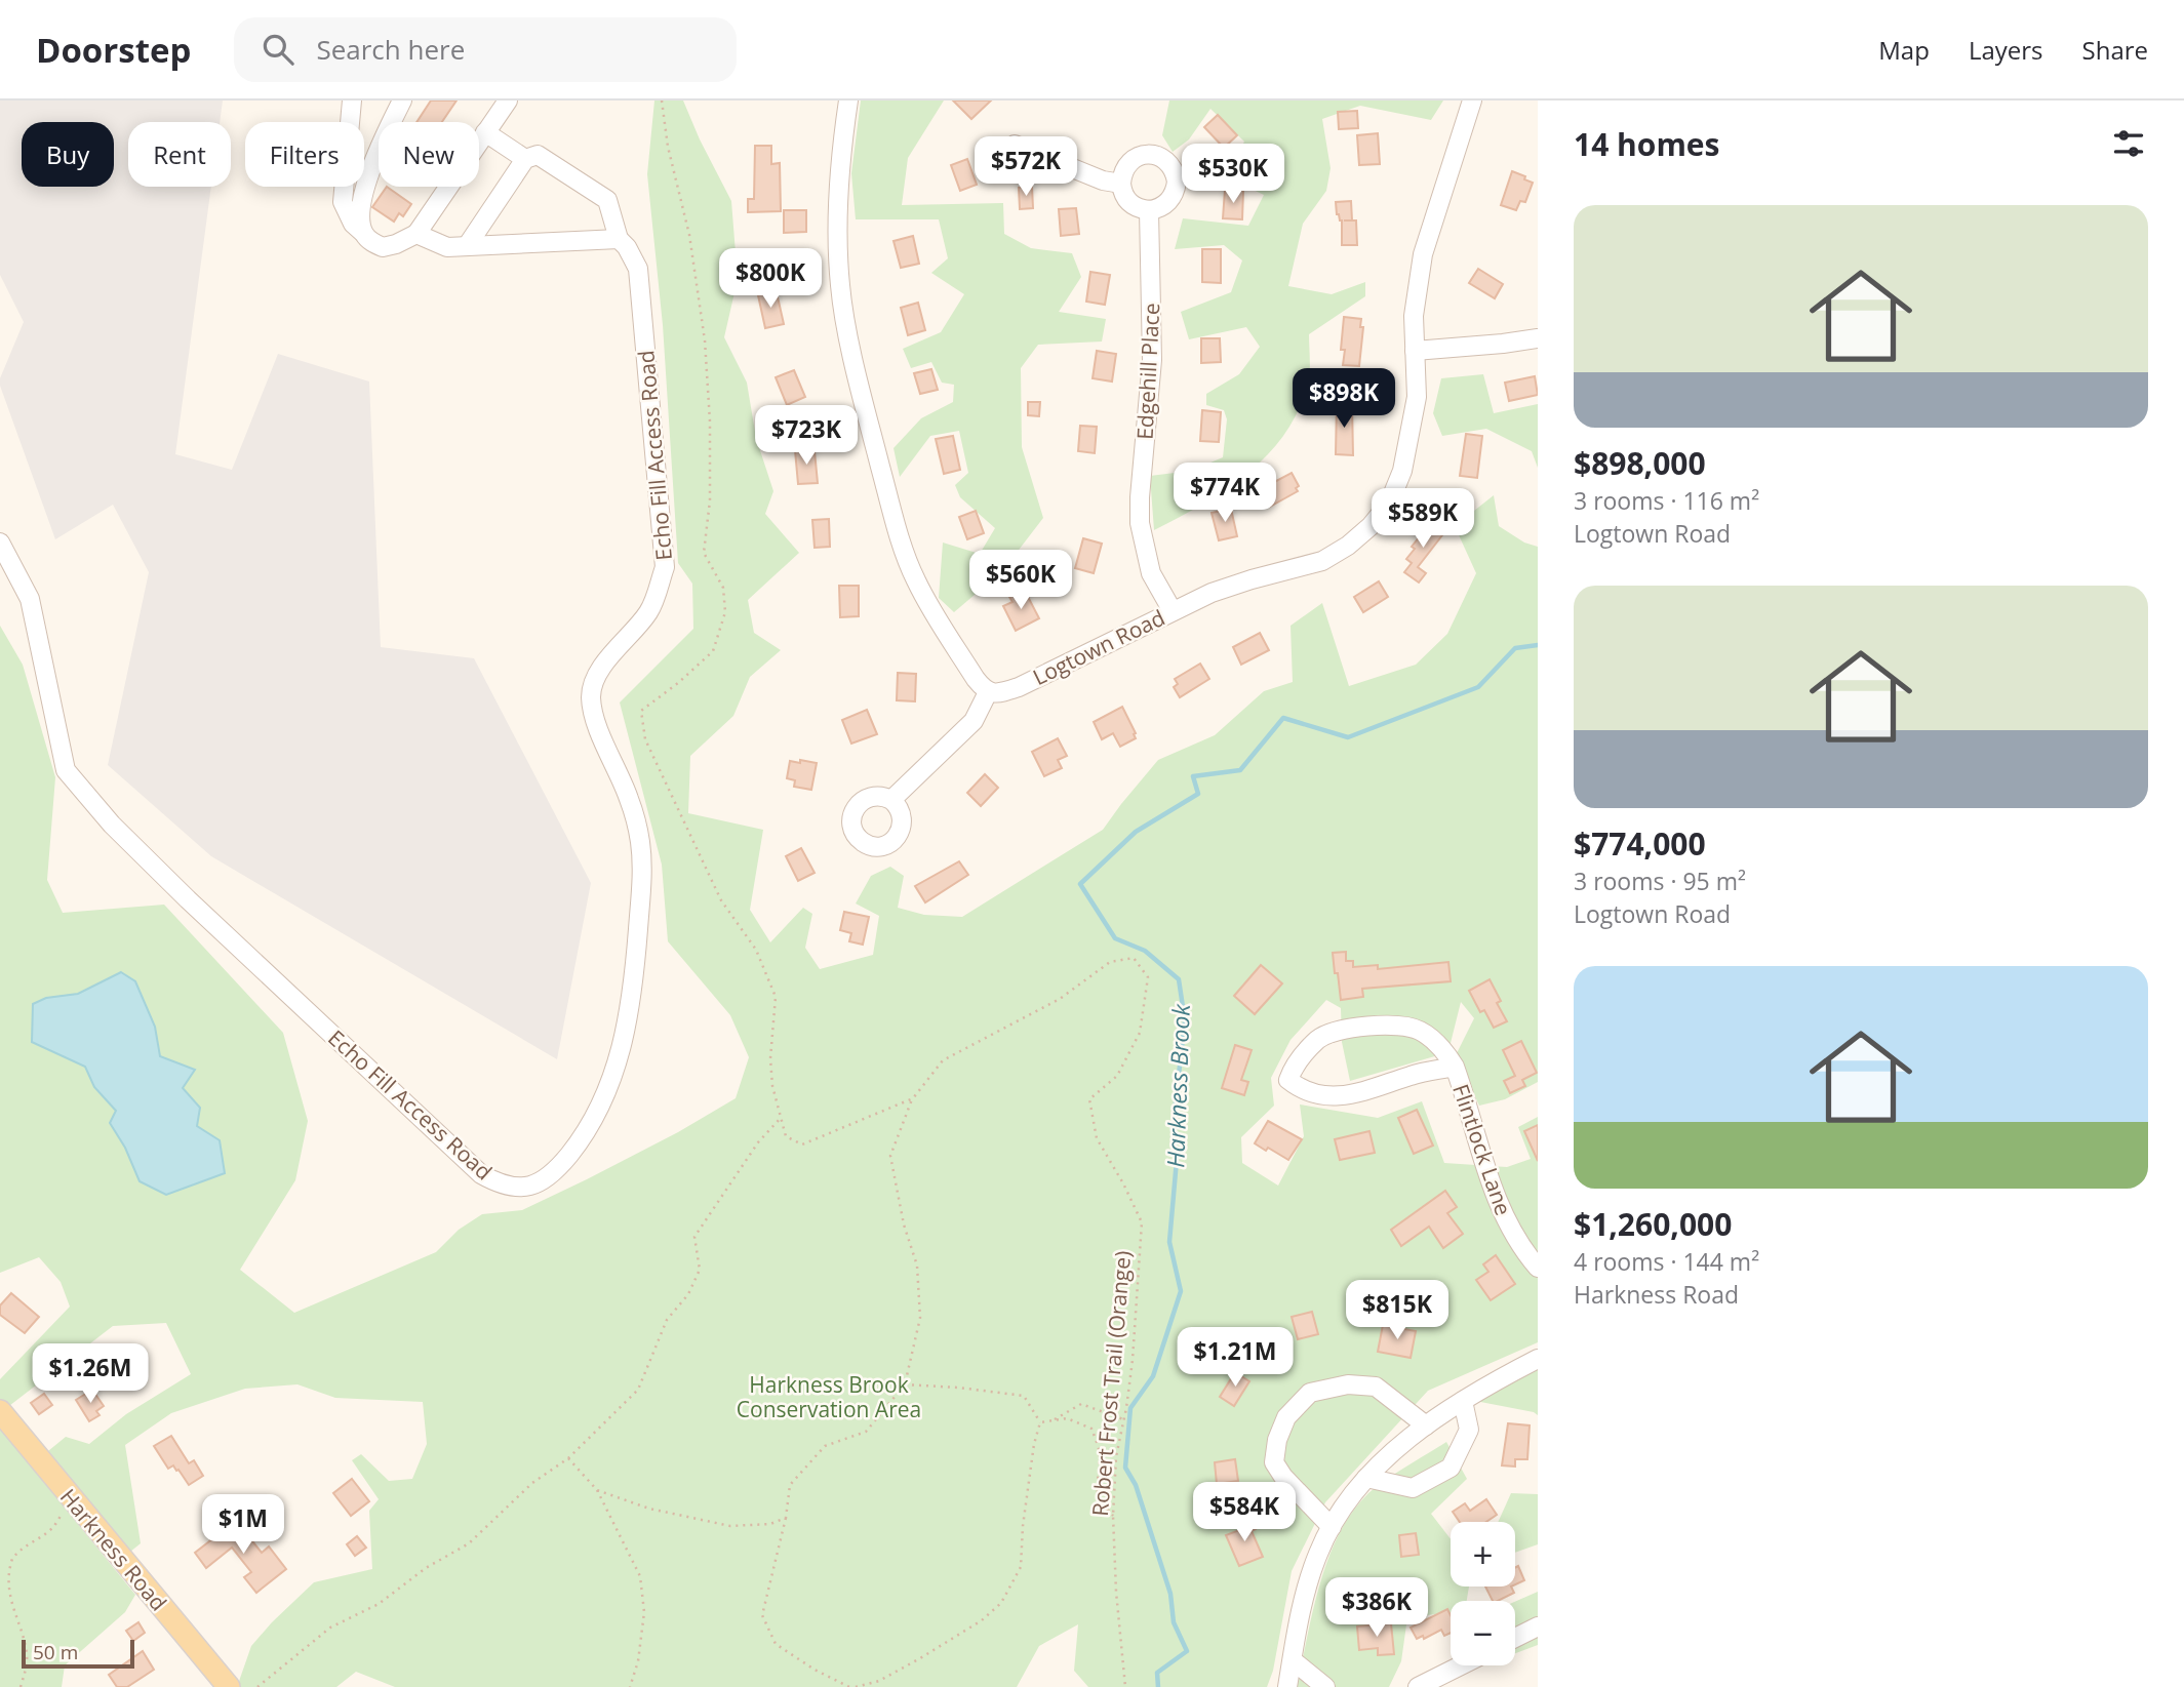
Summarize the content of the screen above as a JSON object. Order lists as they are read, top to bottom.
{
  "streets": {
    "main road": ["Harkness Road"],
    "street": [
      "Edgehill Place",
      "Echo Fill Access Road",
      "Logtown Road",
      "Flintlock Lane"
    ],
    "path": ["Robert Frost Trail (Orange)"]
  },
  "crossings": [
    ["Edgehill Place", "Logtown Road"]
  ],
  "water": ["Harkness Brook"],
  "parks": ["Harkness Brook Conservation Area"],
  "scale_bar": "50 m",
  "page": {
    "header": "Doorstep",
    "search": "Search here",
    "nav": ["Map", "Layers", "Share"],
    "heading": "14 homes",
    "chip": [
      "Buy",
      "Rent",
      "Filters",
      "New"
    ],
    "price": [
      "$572K",
      "$530K",
      "$800K",
      "$898K",
      "$723K",
      "$774K",
      "$589K",
      "$560K",
      "$815K",
      "$1.21M",
      "$1.26M",
      "$584K",
      "$1M",
      "$386K"
    ],
    "list": [
      {
        "name": "$898,000",
        "note": "3 rooms · 116 m² · Logtown Road"
      },
      {
        "name": "$774,000",
        "note": "3 rooms · 95 m² · Logtown Road"
      },
      {
        "name": "$1,260,000",
        "note": "4 rooms · 144 m² · Harkness Road"
      }
    ],
    "map_buttons": ["+", "−"],
    "scale": "50 m"
  }
}
